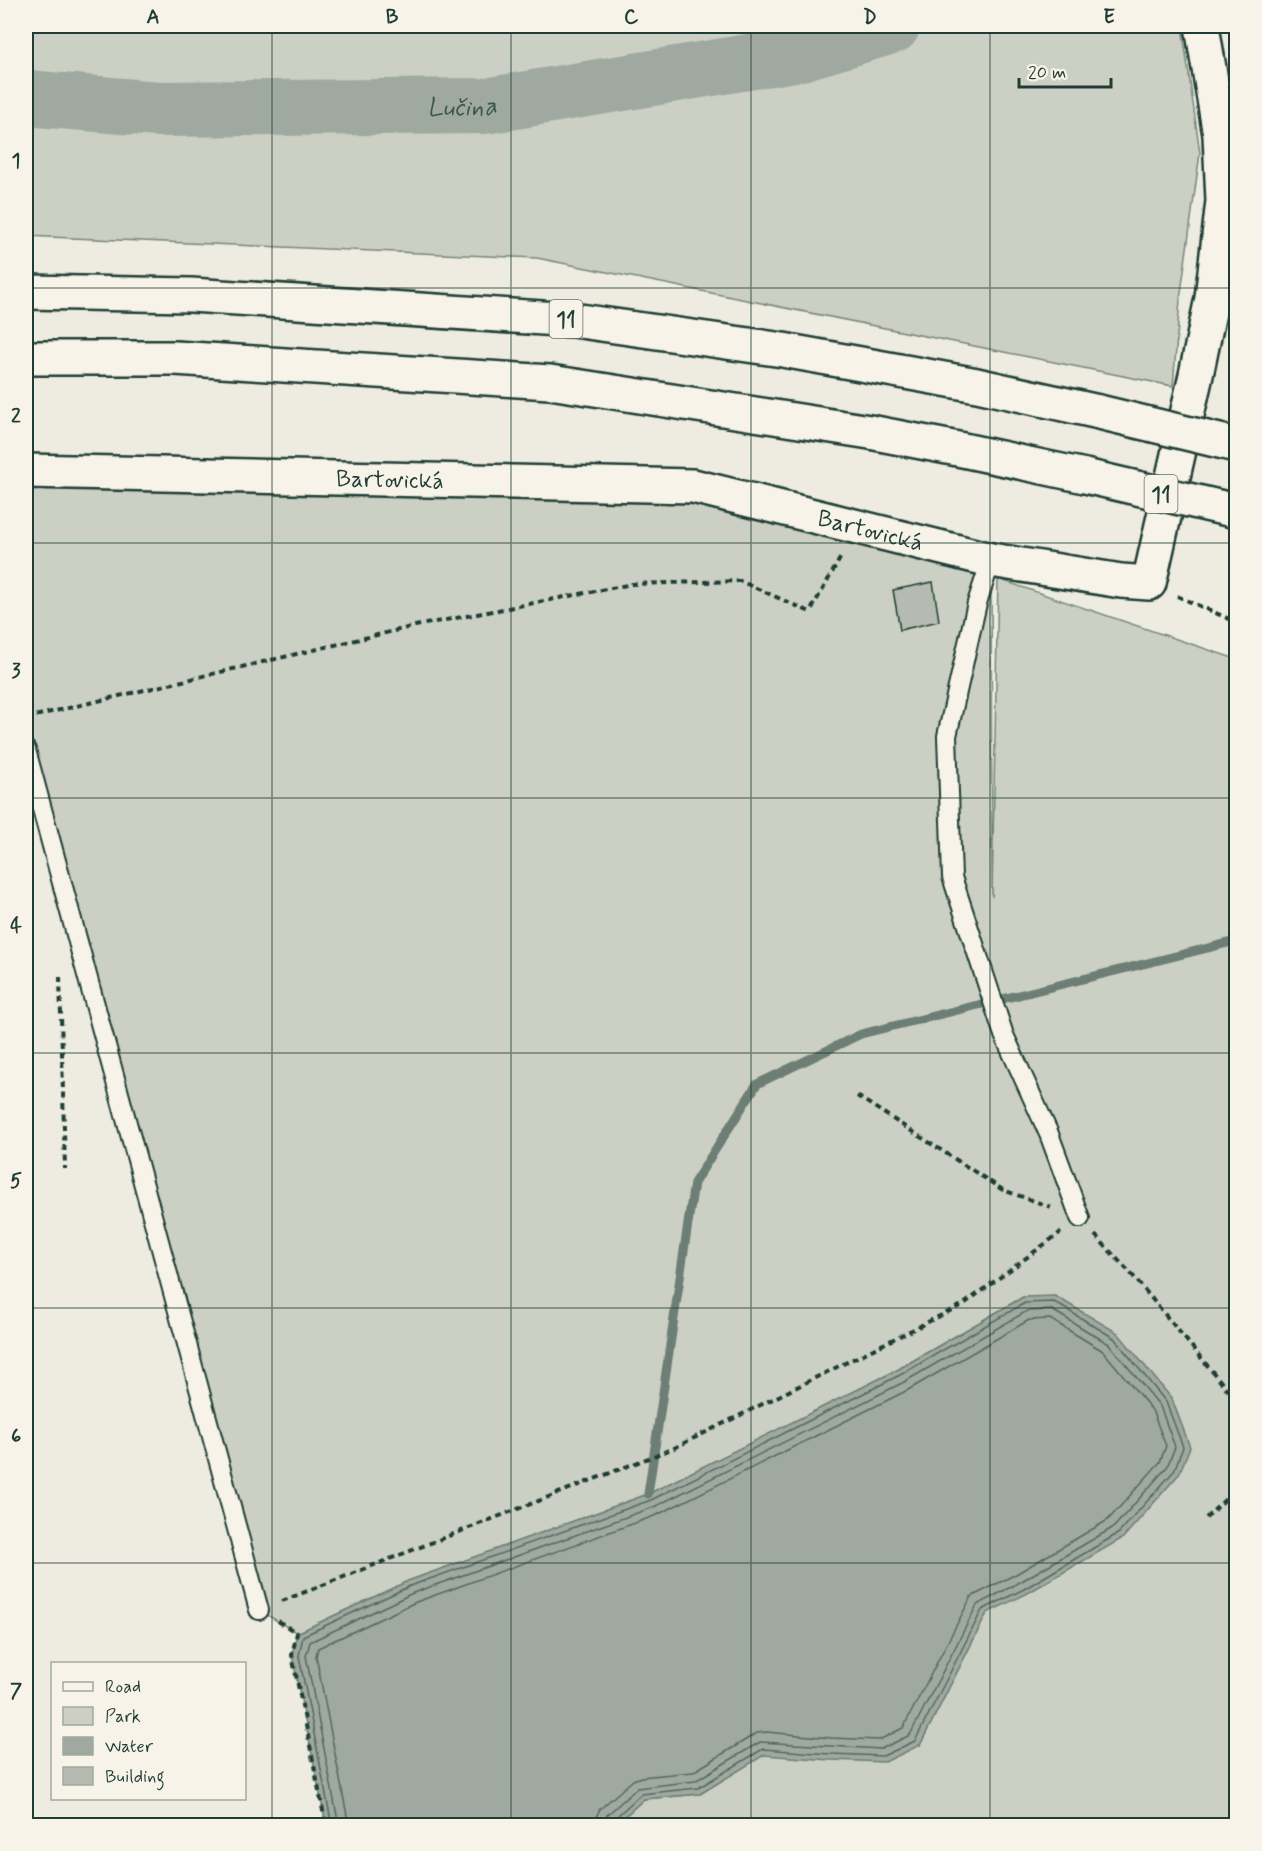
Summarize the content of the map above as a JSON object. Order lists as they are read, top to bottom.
{
  "streets": {
    "main road": ["11", "Bartovická"]
  },
  "water": ["Lučina"],
  "legend": [
    "Road",
    "Park",
    "Water",
    "Building"
  ],
  "scale_bar": "20 m",
  "grid": {
    "columns": [
      "A",
      "B",
      "C",
      "D",
      "E"
    ],
    "rows": [
      "1",
      "2",
      "3",
      "4",
      "5",
      "6",
      "7"
    ]
  }
}
